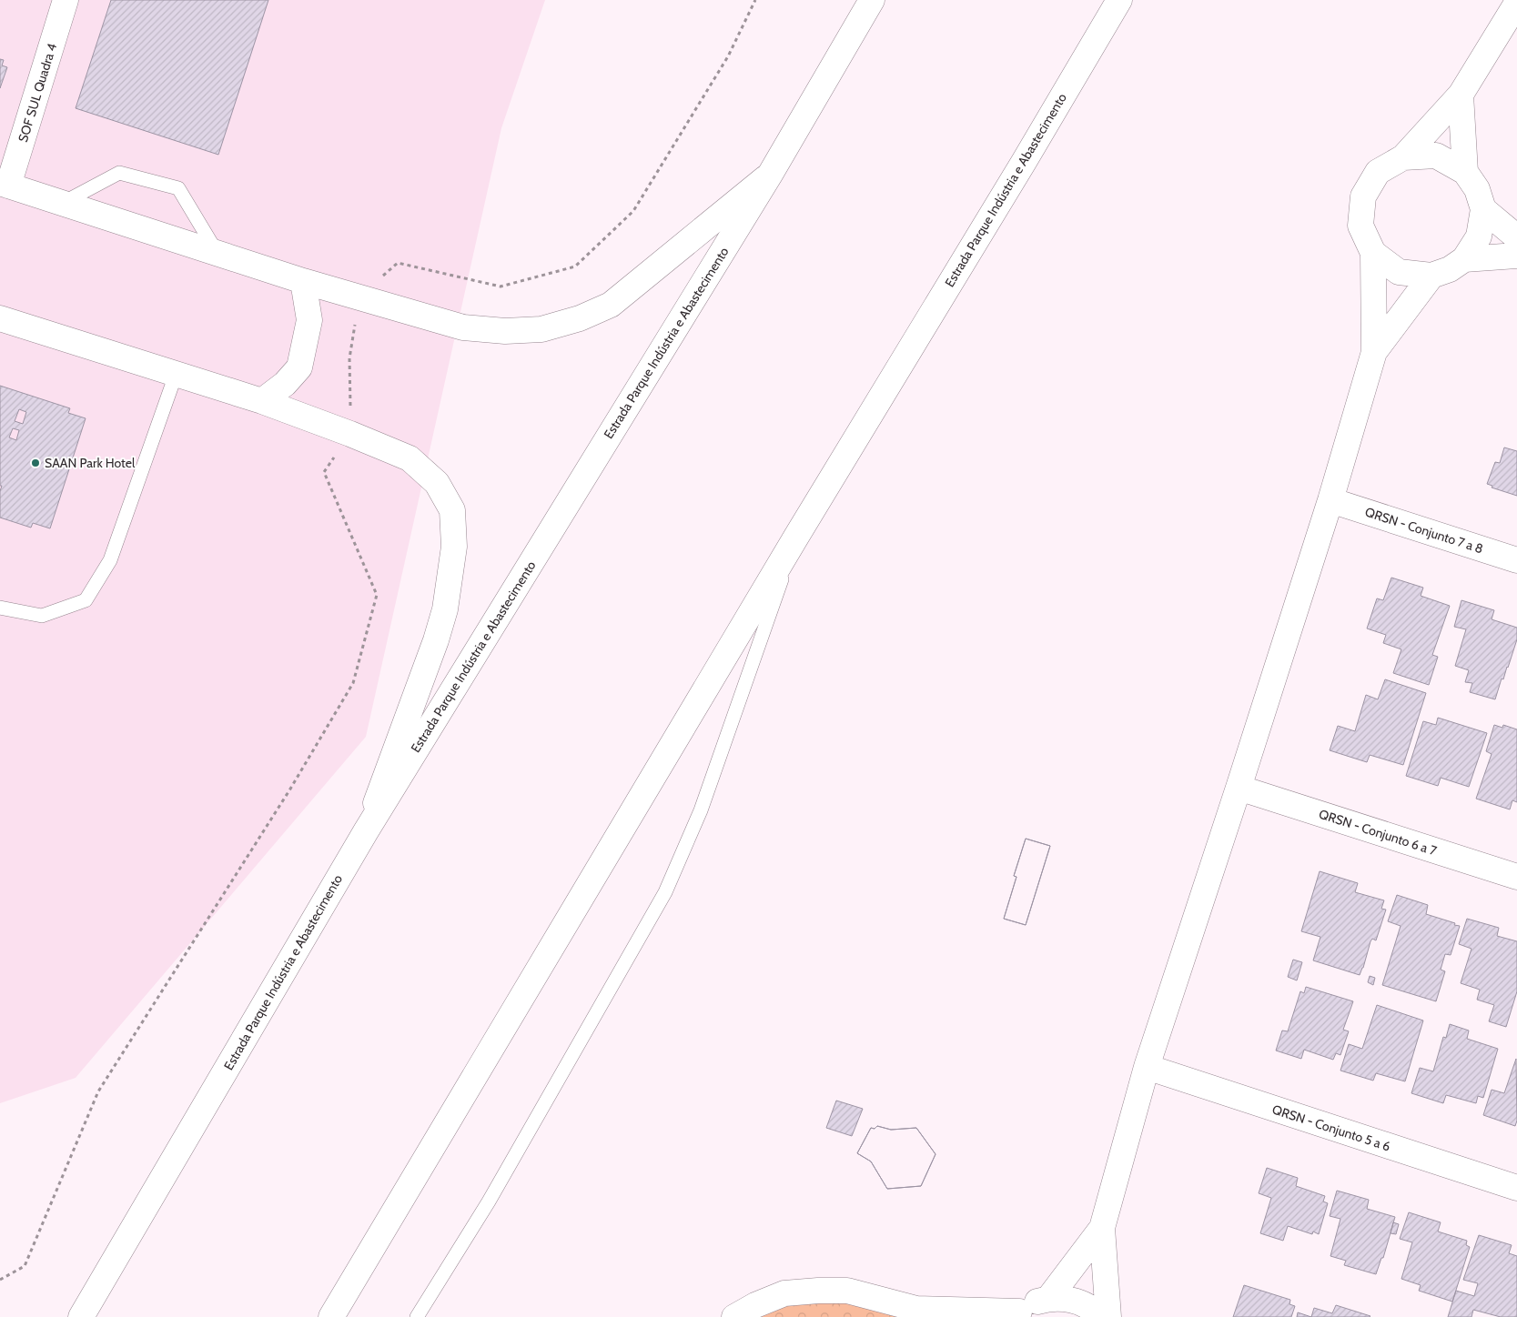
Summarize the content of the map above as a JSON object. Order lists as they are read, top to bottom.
{
  "streets": {
    "main road": [
      "SOF SUL Quadra 4",
      "Estrada Parque Indústria e Abastecimento",
      "QRSN - Conjunto 7 a 8",
      "QRSN - Conjunto 6 a 7",
      "QRSN - Conjunto 5 a 6"
    ]
  },
  "places": ["SAAN Park Hotel"]
}
